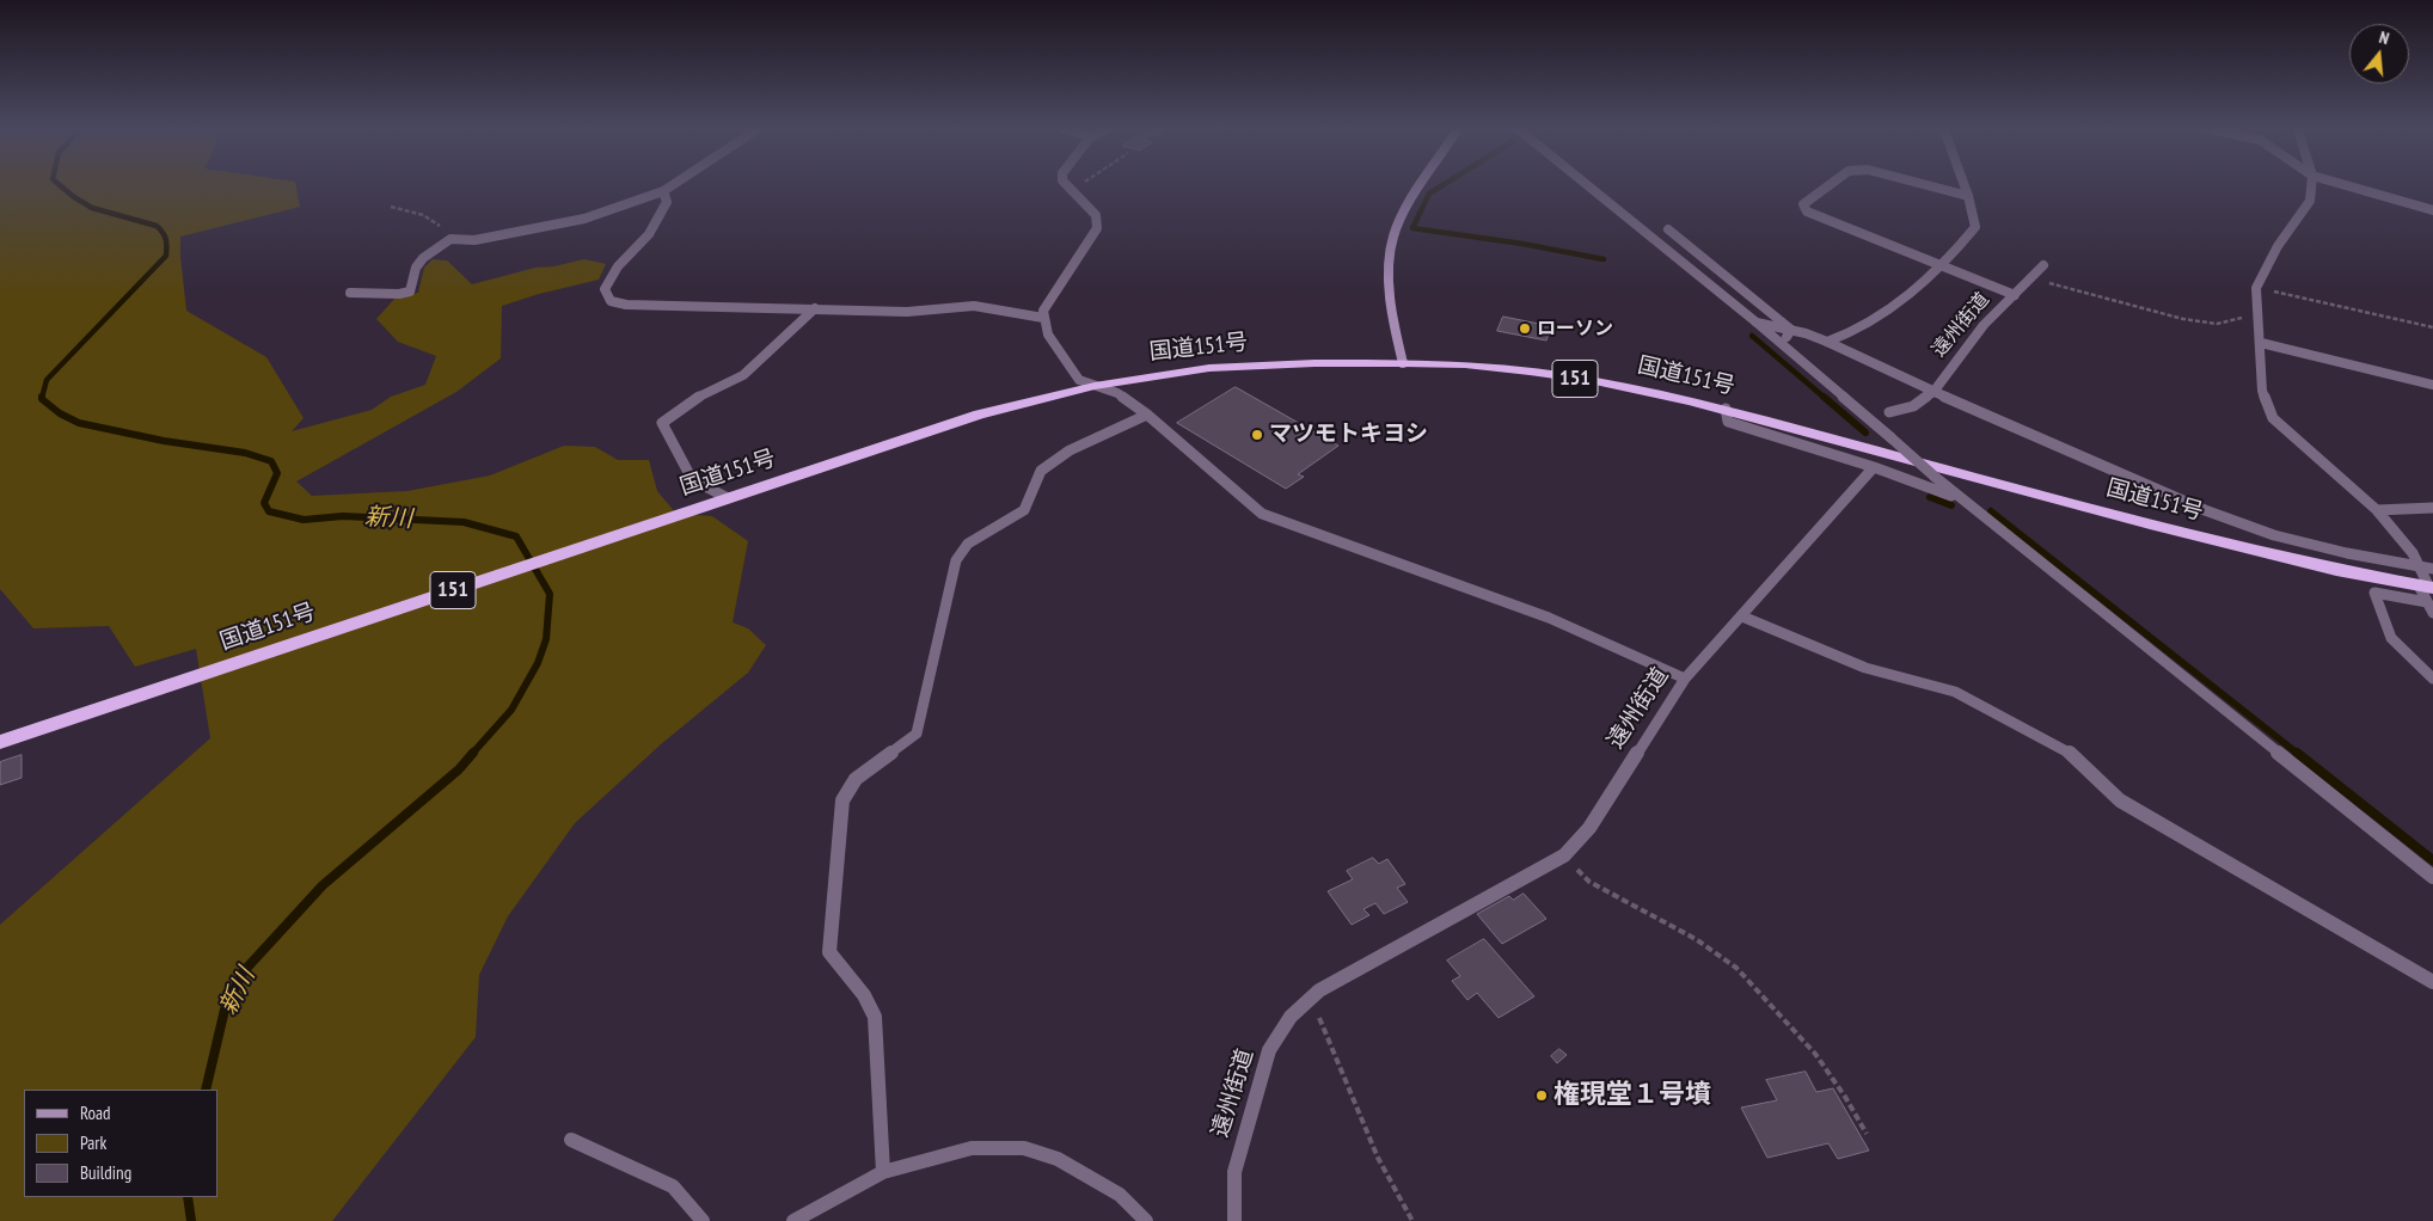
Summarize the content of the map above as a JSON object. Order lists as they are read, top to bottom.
{
  "streets": {
    "highway": ["国道151号", "151"],
    "street": ["遠州街道"]
  },
  "water": ["新川"],
  "places": ["ローソン", "マツモトキヨシ", "権現堂１号墳"],
  "legend": ["Road", "Park", "Building"],
  "north": "top"
}
